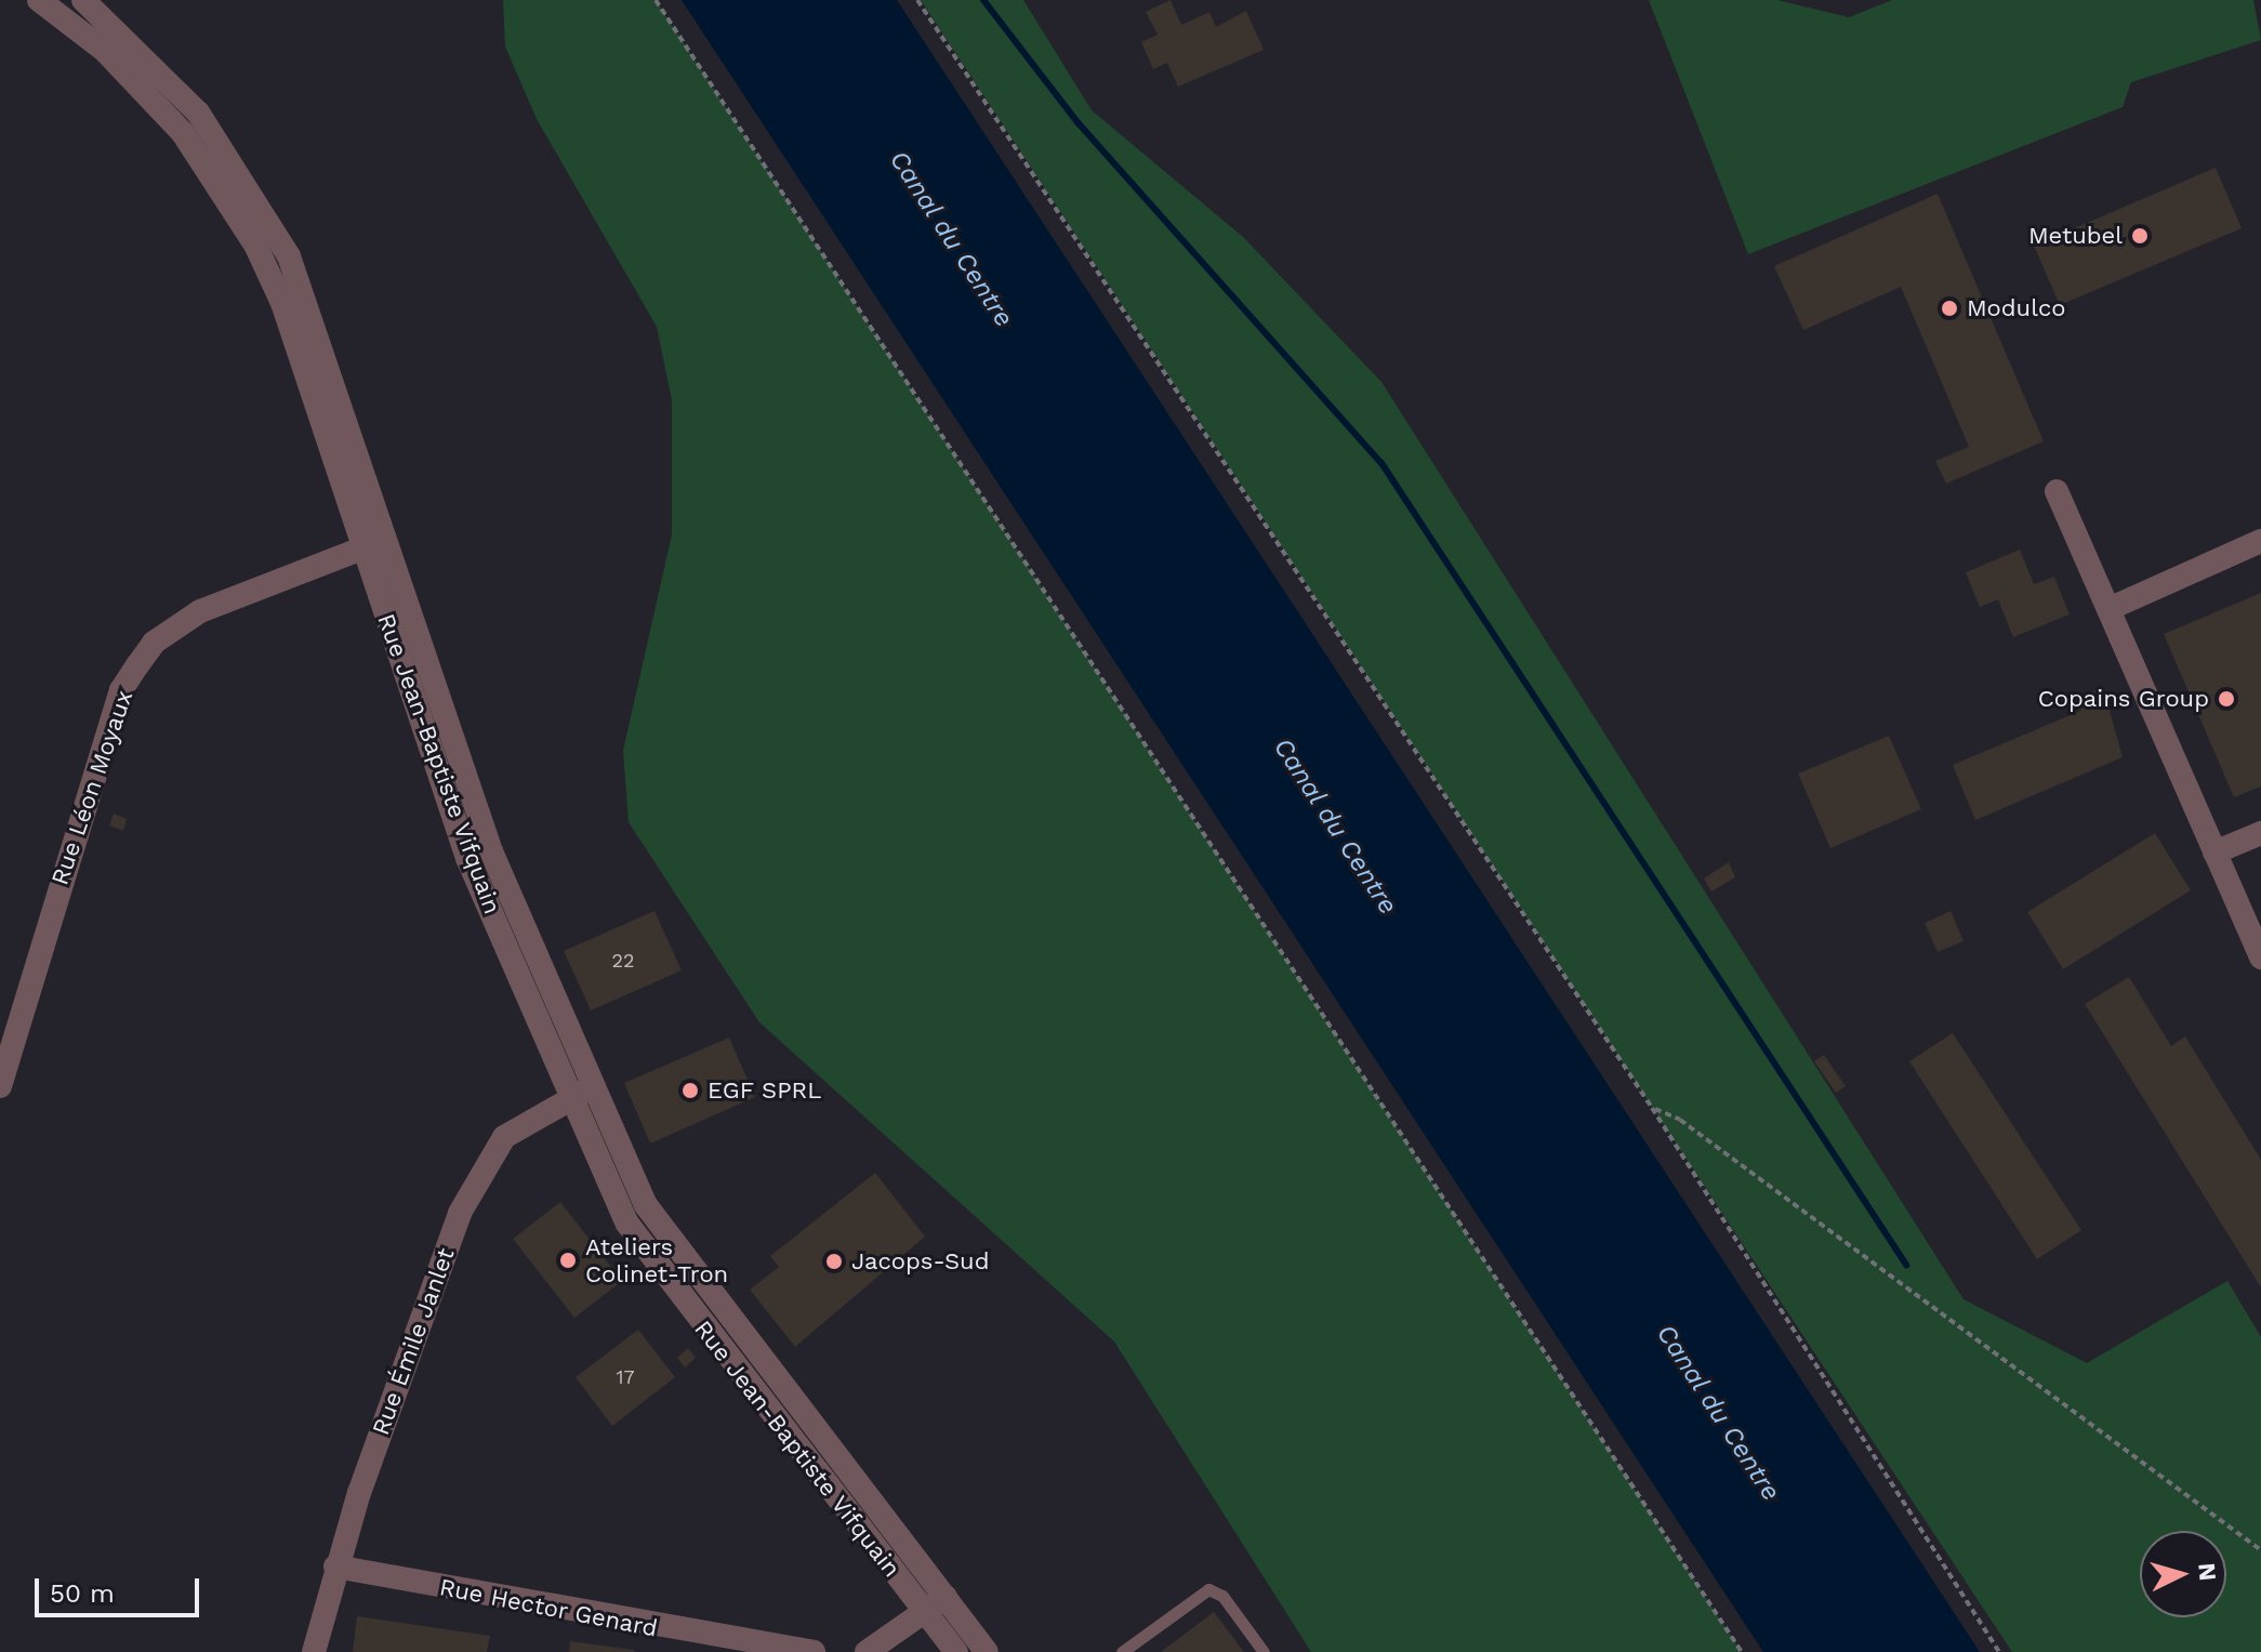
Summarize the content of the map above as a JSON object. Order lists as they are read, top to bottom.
{
  "streets": {
    "street": [
      "Rue Jean-Baptiste Vifquain",
      "Rue Léon Moyaux",
      "Rue Émile Janlet",
      "Rue Hector Genard"
    ]
  },
  "crossings": [
    ["Rue Jean-Baptiste Vifquain", "Rue Léon Moyaux"],
    ["Rue Jean-Baptiste Vifquain", "Rue Émile Janlet"],
    ["Rue Émile Janlet", "Rue Hector Genard"]
  ],
  "water": ["Canal du Centre"],
  "places": [
    "Metubel",
    "Modulco",
    "Copains Group",
    "EGF SPRL",
    "Ateliers Colinet-Tron",
    "Jacops-Sud"
  ],
  "house_numbers": ["22", "17"],
  "scale_bar": "50 m",
  "north": "right"
}
